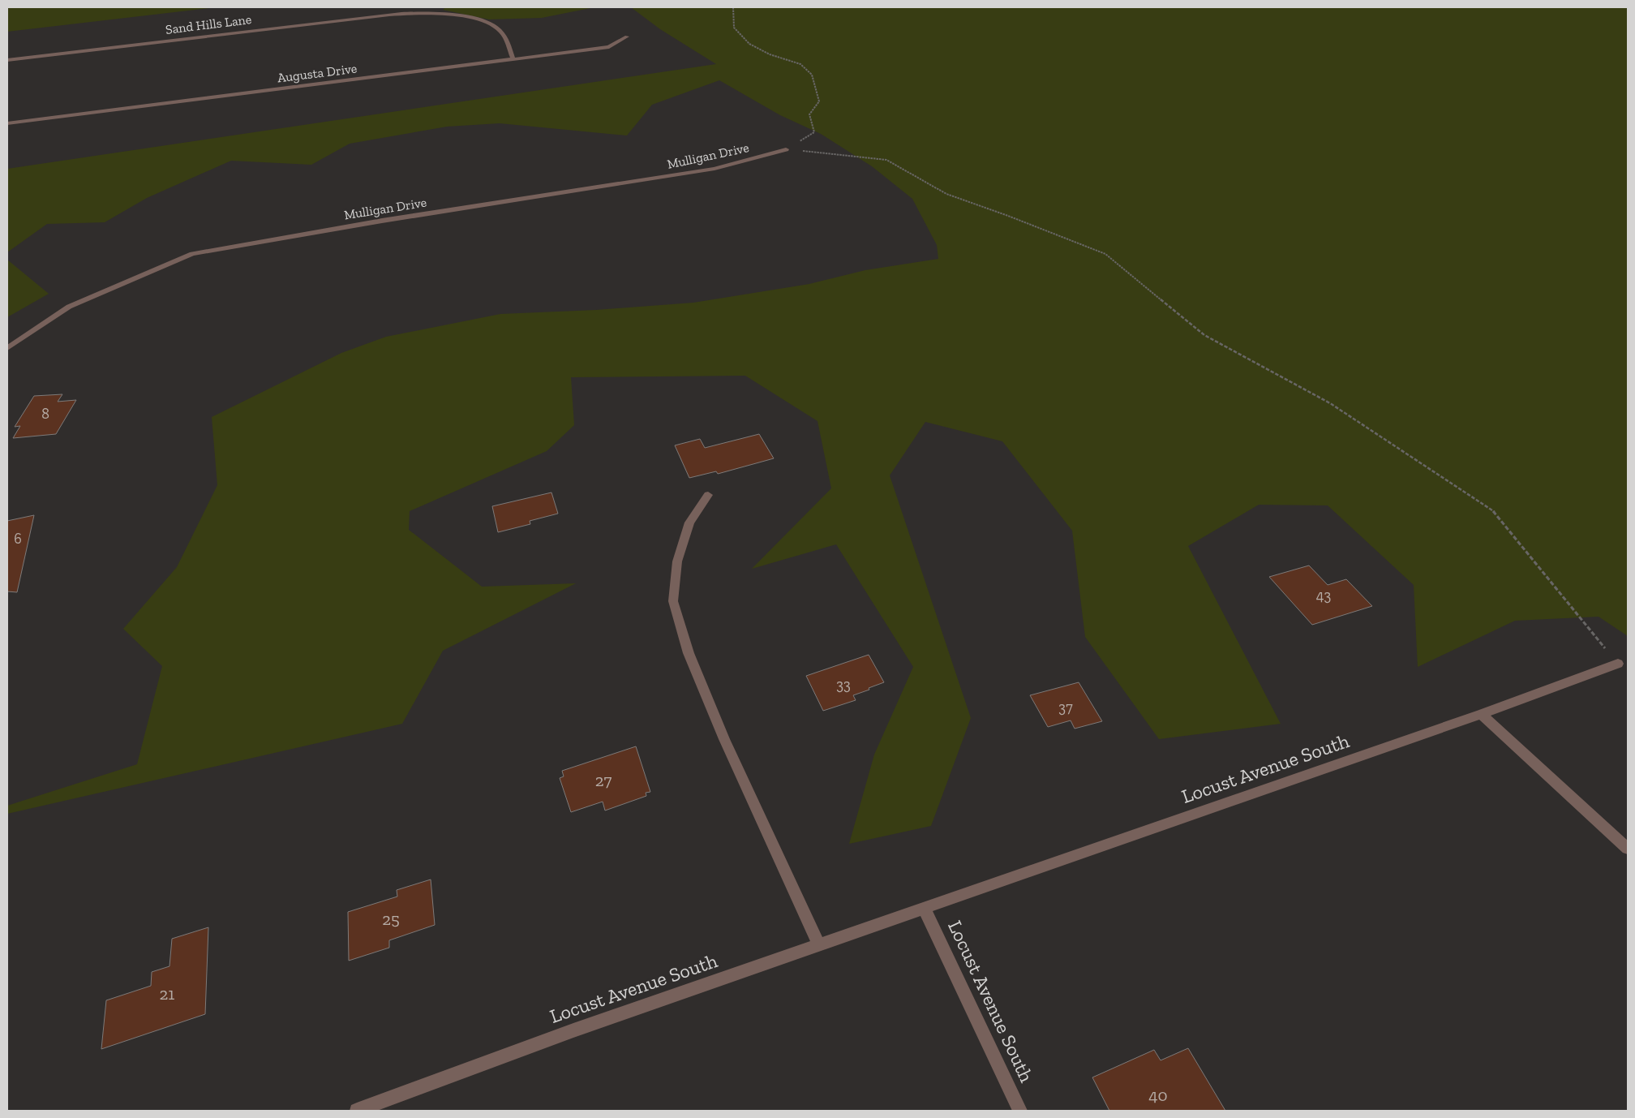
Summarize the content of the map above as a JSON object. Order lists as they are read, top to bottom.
{
  "streets": {
    "street": [
      "Sand Hills Lane",
      "Augusta Drive",
      "Mulligan Drive",
      "Locust Avenue South"
    ]
  },
  "crossings": [
    ["Sand Hills Lane", "Augusta Drive"]
  ],
  "house_numbers": [
    "8",
    "6",
    "43",
    "33",
    "37",
    "27",
    "25",
    "21",
    "40"
  ]
}
